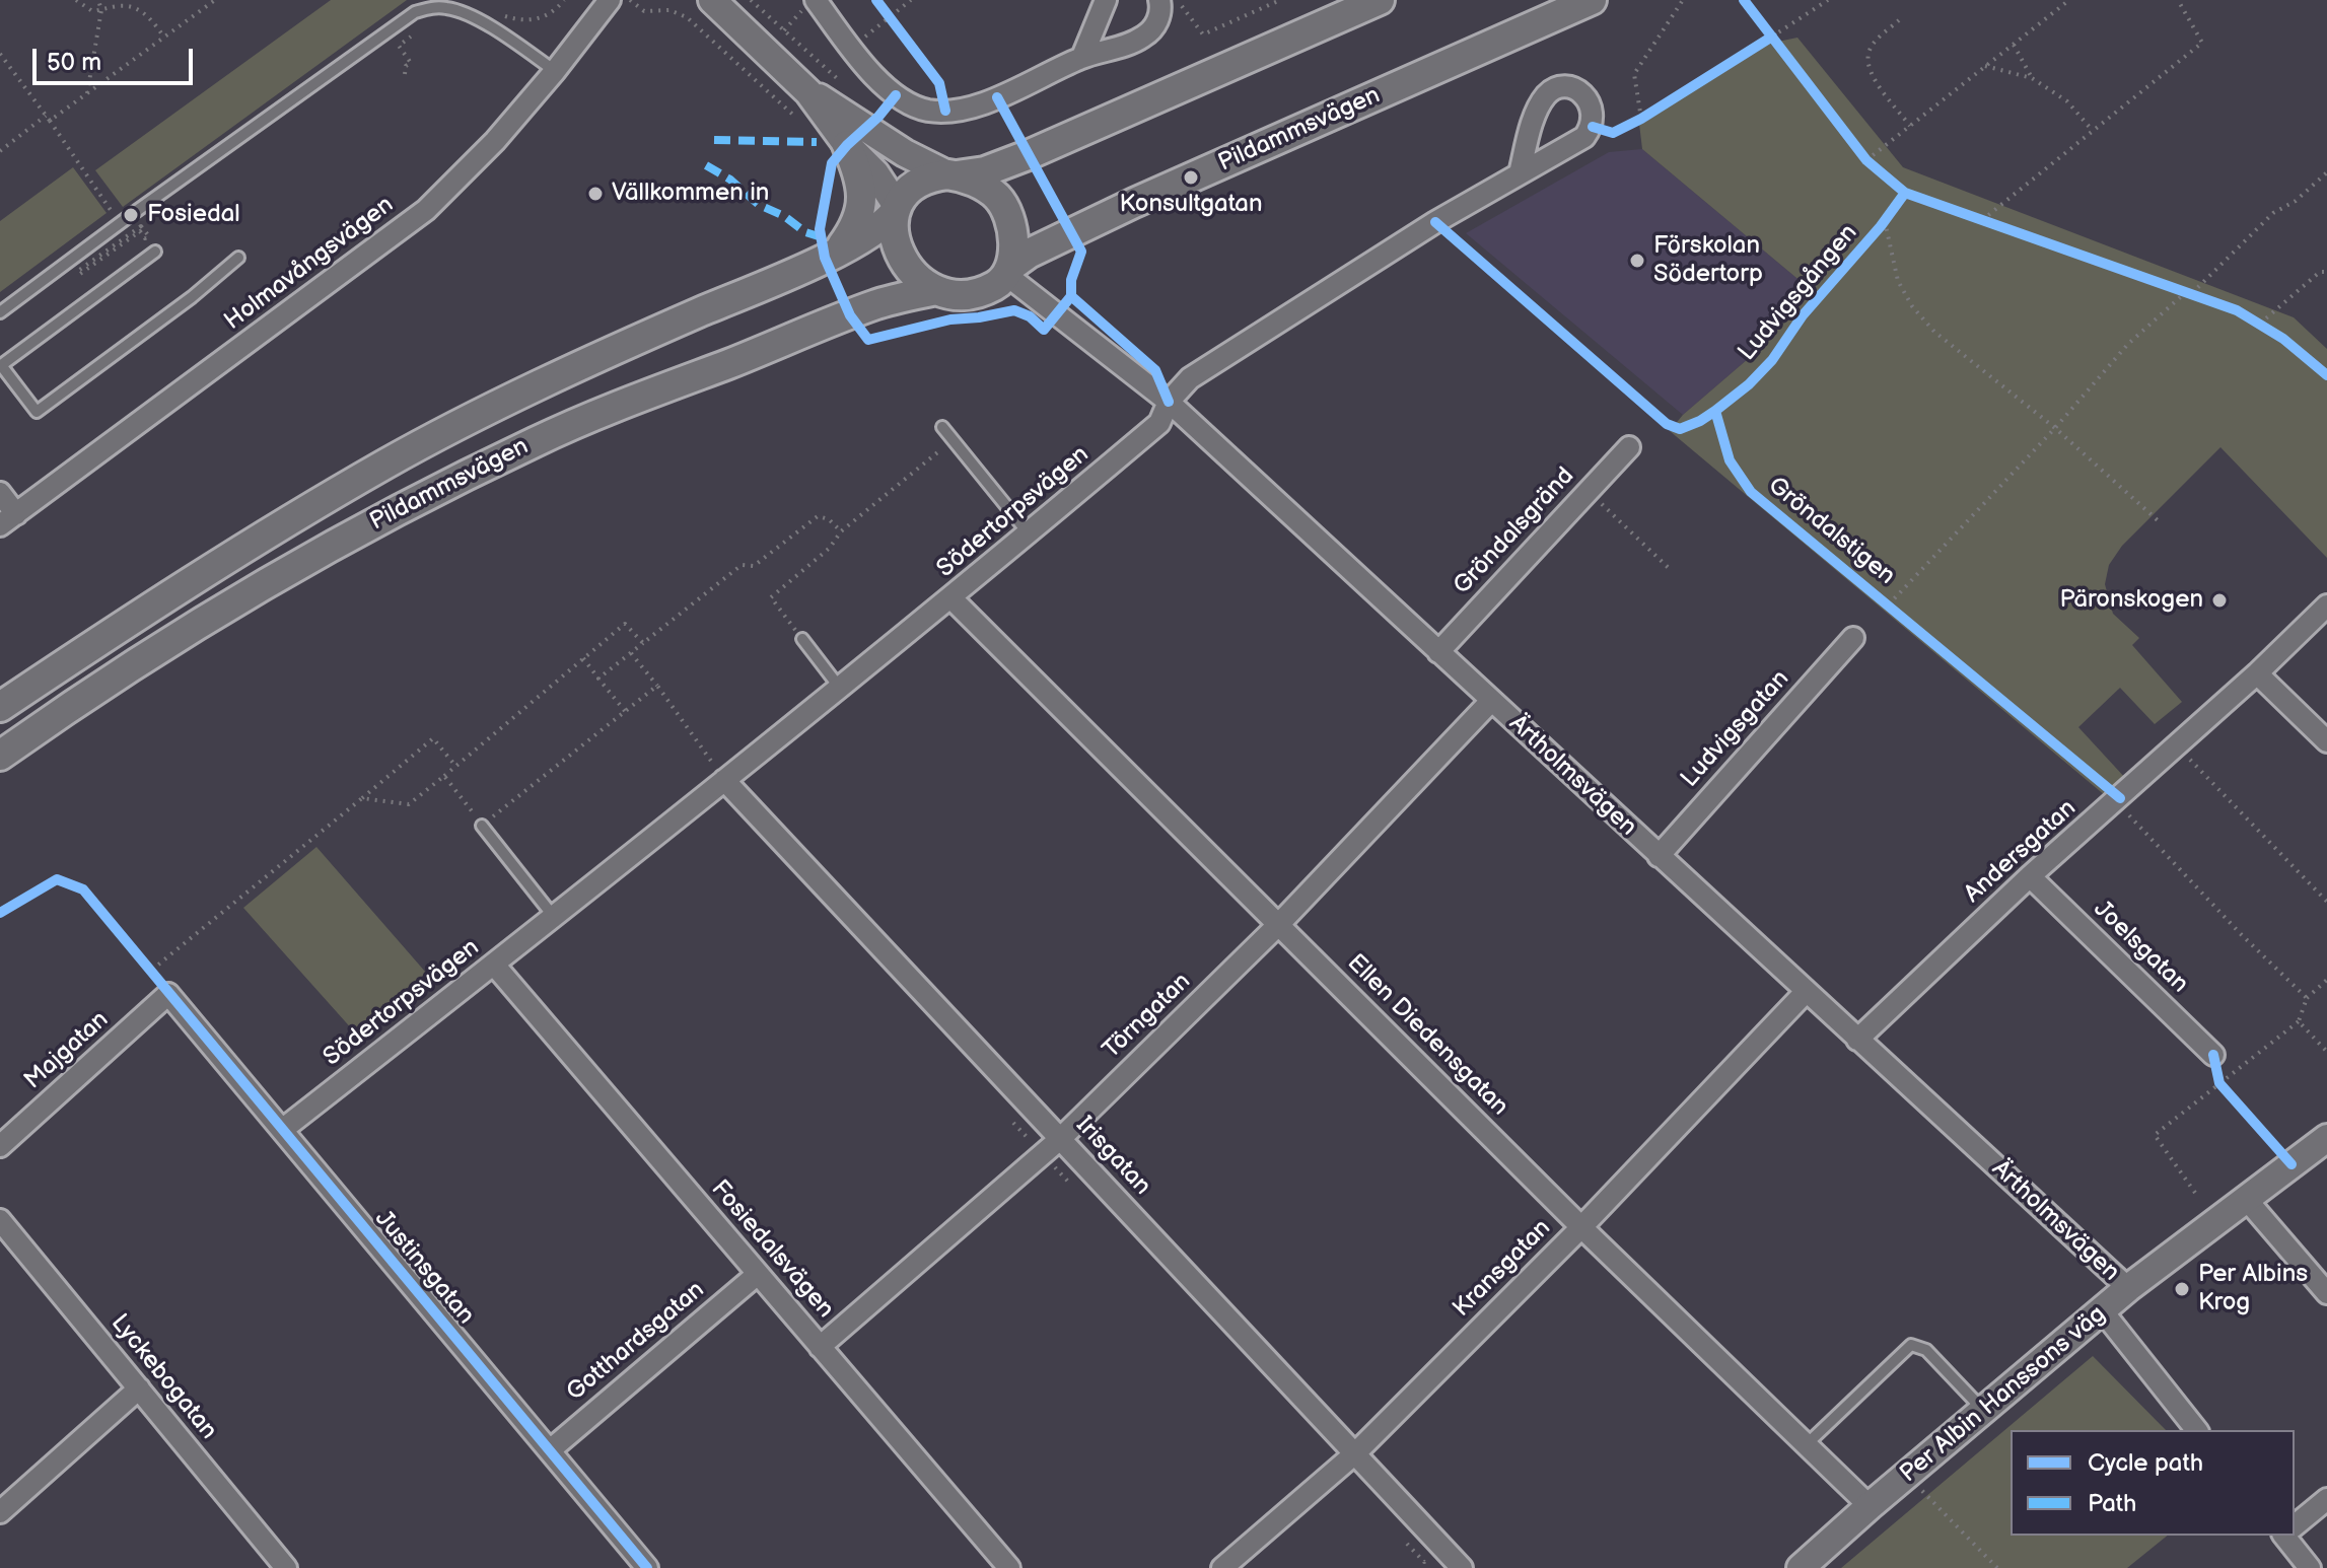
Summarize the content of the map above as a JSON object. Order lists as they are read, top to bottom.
{
  "streets": {
    "main road": ["Pildammsvägen"],
    "street": [
      "Holmavångsvägen",
      "Södertorpsvägen",
      "Gröndalsgränd",
      "Ludvigsgatan",
      "Ärtholmsvägen",
      "Andersgatan",
      "Joelsgatan",
      "Törngatan",
      "Ellen Diedensgatan",
      "Majgatan",
      "Irisgatan",
      "Fosiedalsvägen",
      "Justinsgatan",
      "Kransgatan",
      "Gotthardsgatan",
      "Lyckebogatan",
      "Per Albin Hanssons väg"
    ],
    "cycle path": ["Ludvigsgången", "Gröndalstigen"]
  },
  "crossings": [
    ["Pildammsvägen", "Ärtholmsvägen"],
    ["Södertorpsvägen", "Ärtholmsvägen"],
    ["Södertorpsvägen", "Ellen Diedensgatan"],
    ["Södertorpsvägen", "Irisgatan"],
    ["Södertorpsvägen", "Fosiedalsvägen"],
    ["Södertorpsvägen", "Justinsgatan"],
    ["Gröndalsgränd", "Ärtholmsvägen"],
    ["Ludvigsgatan", "Ärtholmsvägen"],
    ["Ärtholmsvägen", "Andersgatan"],
    ["Ärtholmsvägen", "Törngatan"],
    ["Ärtholmsvägen", "Kransgatan"],
    ["Ärtholmsvägen", "Per Albin Hanssons väg"],
    ["Andersgatan", "Joelsgatan"],
    ["Törngatan", "Ellen Diedensgatan"],
    ["Törngatan", "Irisgatan"],
    ["Törngatan", "Fosiedalsvägen"],
    ["Ellen Diedensgatan", "Kransgatan"],
    ["Ellen Diedensgatan", "Per Albin Hanssons väg"],
    ["Majgatan", "Justinsgatan"],
    ["Irisgatan", "Kransgatan"],
    ["Fosiedalsvägen", "Gotthardsgatan"],
    ["Justinsgatan", "Gotthardsgatan"]
  ],
  "places": [
    "Konsultgatan",
    "Vällkommen in",
    "Fosiedal",
    "Förskolan Södertorp",
    "Päronskogen",
    "Per Albins Krog"
  ],
  "legend": ["Cycle path", "Path"],
  "scale_bar": "50 m"
}
